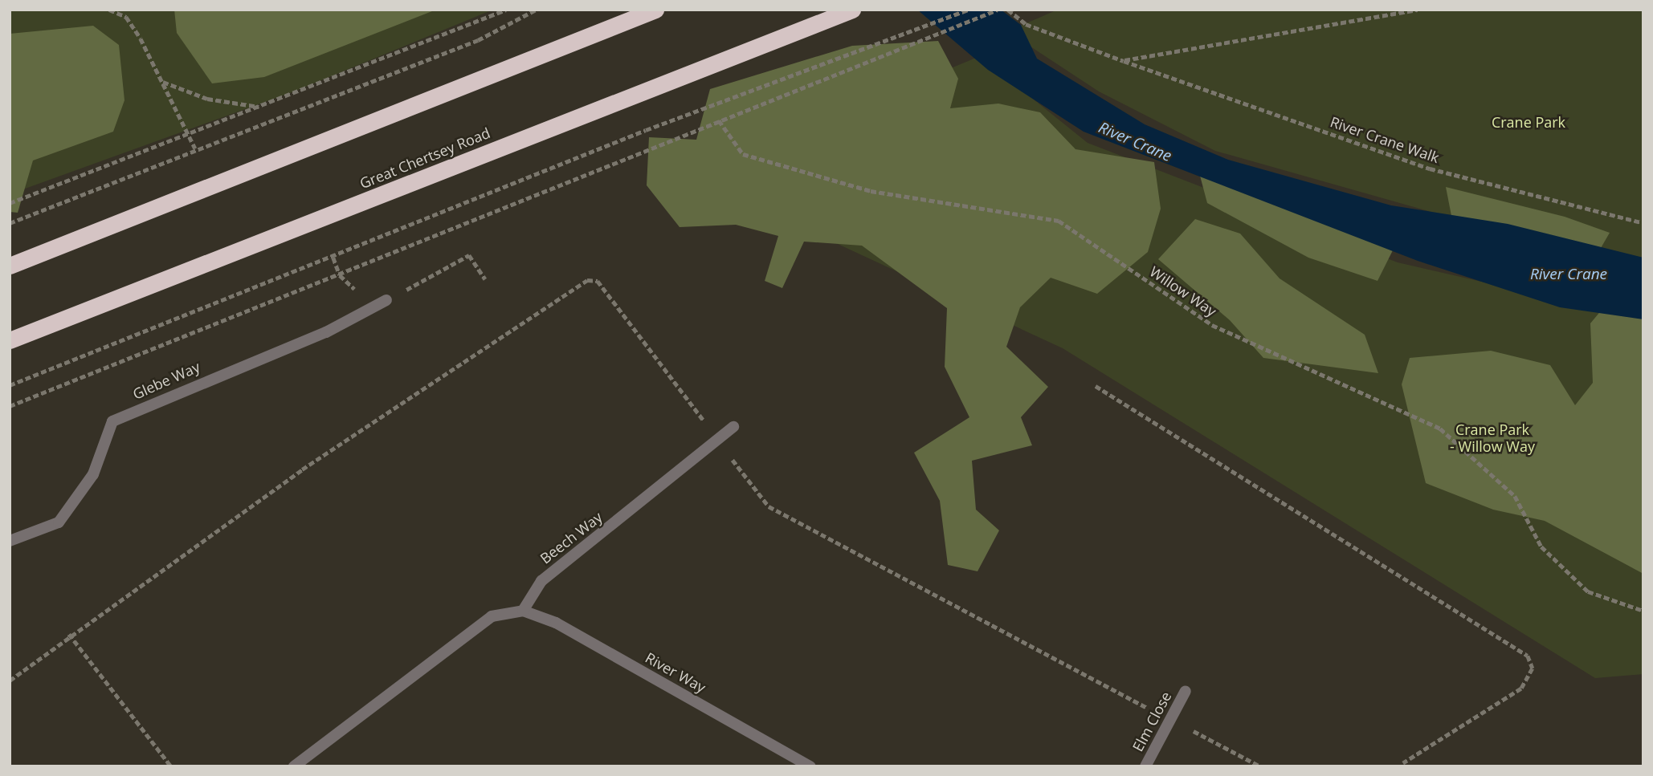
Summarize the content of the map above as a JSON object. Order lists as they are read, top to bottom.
{
  "streets": {
    "highway": ["Great Chertsey Road"],
    "street": [
      "Glebe Way",
      "Beech Way",
      "River Way",
      "Elm Close"
    ],
    "path": ["River Crane Walk", "Willow Way"]
  },
  "crossings": [
    ["Beech Way", "River Way"]
  ],
  "water": ["River Crane"],
  "parks": ["Crane Park", "Crane Park - Willow Way"]
}
